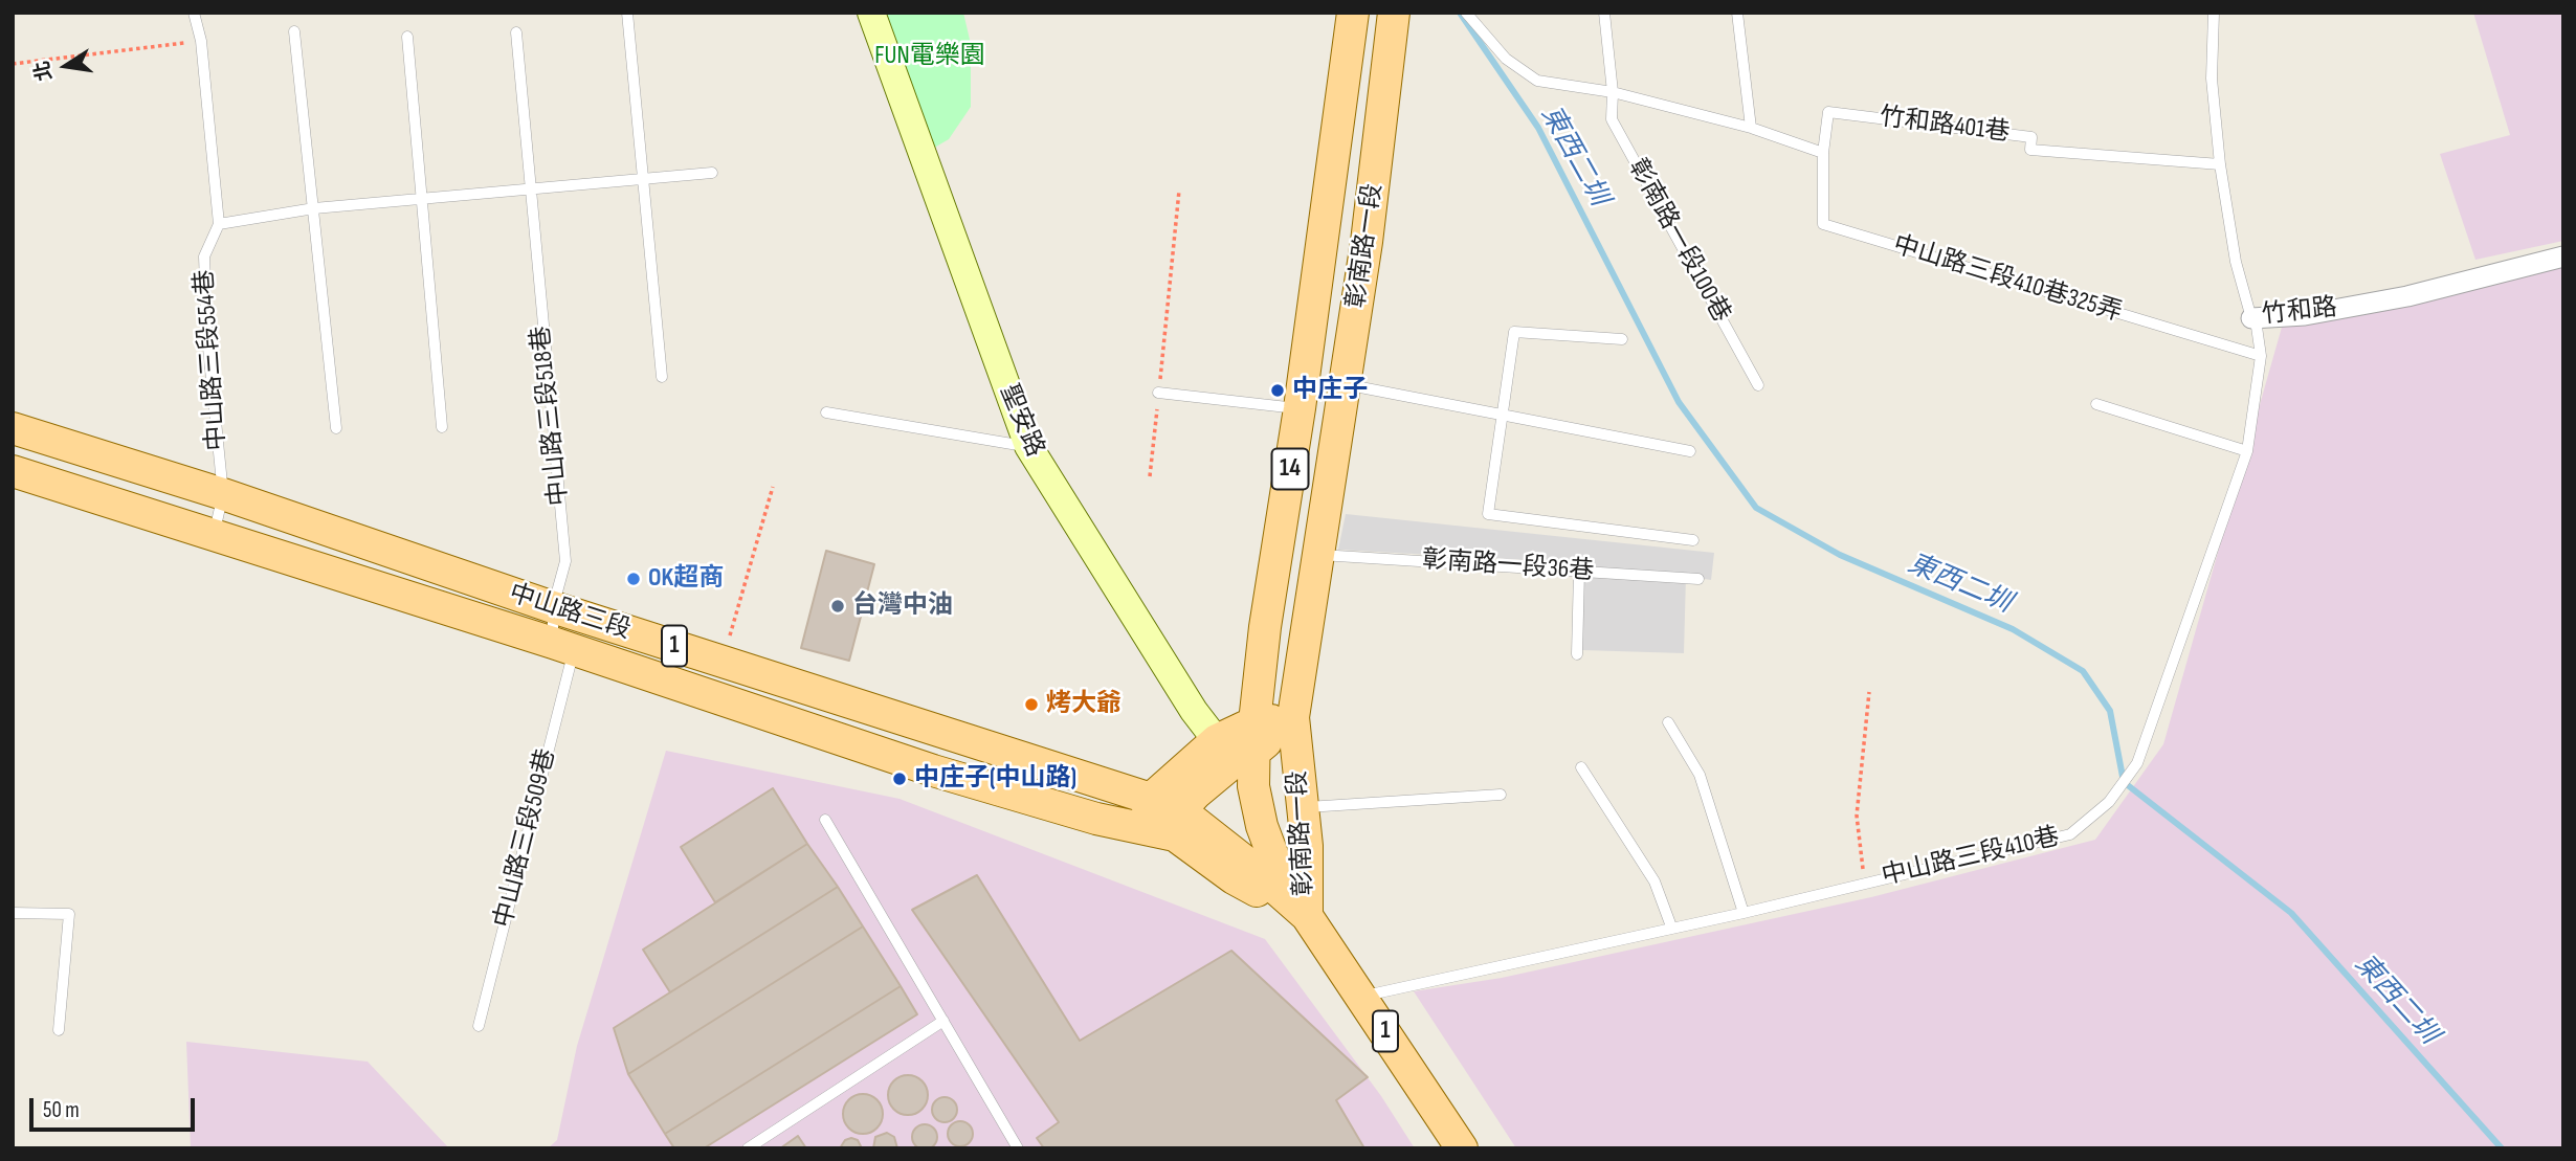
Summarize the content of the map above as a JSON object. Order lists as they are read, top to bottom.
{
  "streets": {
    "main road": [
      "彰南路一段",
      "14",
      "中山路三段",
      "1"
    ],
    "street": ["竹和路", "聖安路"],
    "lane": [
      "竹和路401巷",
      "彰南路一段100巷",
      "中山路三段410巷325弄",
      "中山路三段554巷",
      "中山路三段518巷",
      "彰南路一段36巷",
      "中山路三段509巷",
      "中山路三段410巷"
    ]
  },
  "crossings": [
    ["竹和路401巷", "中山路三段410巷325弄"],
    ["竹和路401巷", "竹和路"],
    ["彰南路一段", "聖安路"],
    ["彰南路一段", "彰南路一段36巷"],
    ["彰南路一段", "中山路三段"],
    ["中山路三段410巷325弄", "中山路三段410巷"],
    ["竹和路", "中山路三段410巷"],
    ["中山路三段554巷", "中山路三段"],
    ["中山路三段518巷", "中山路三段"],
    ["中山路三段518巷", "中山路三段509巷"],
    ["中山路三段", "中山路三段509巷"],
    ["中山路三段", "中山路三段410巷"]
  ],
  "water": ["東西二圳"],
  "parks": ["FUN電樂園"],
  "places": [
    "中庄子",
    "OK超商",
    "台灣中油",
    "烤大爺",
    "中庄子(中山路)"
  ],
  "scale_bar": "50 m",
  "north": "left"
}
